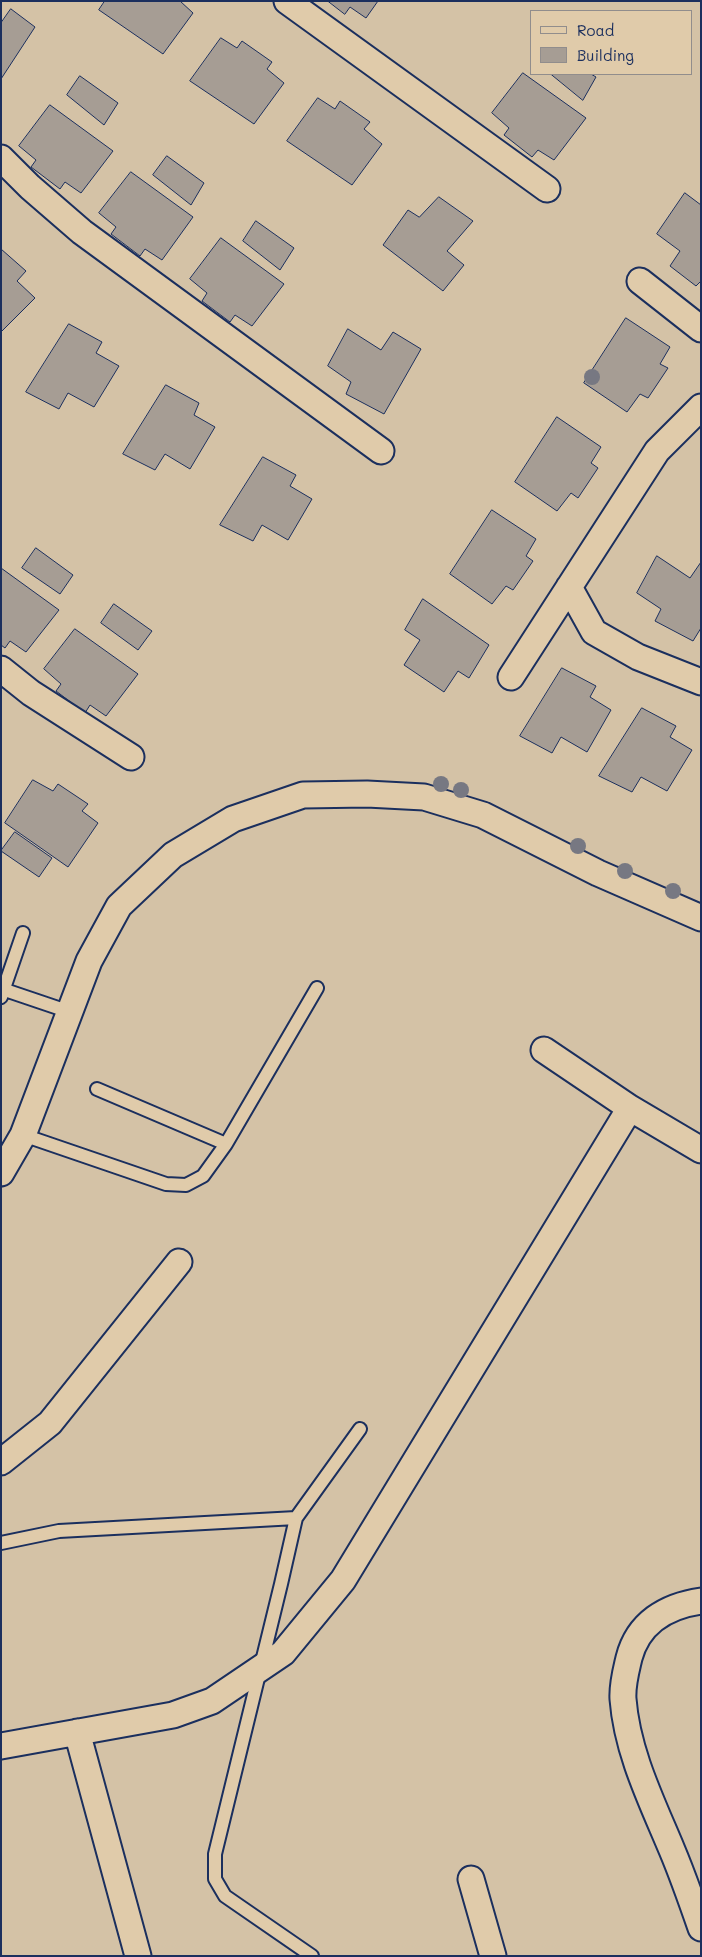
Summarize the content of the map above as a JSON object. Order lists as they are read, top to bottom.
{
  "legend": ["Road", "Building"]
}
